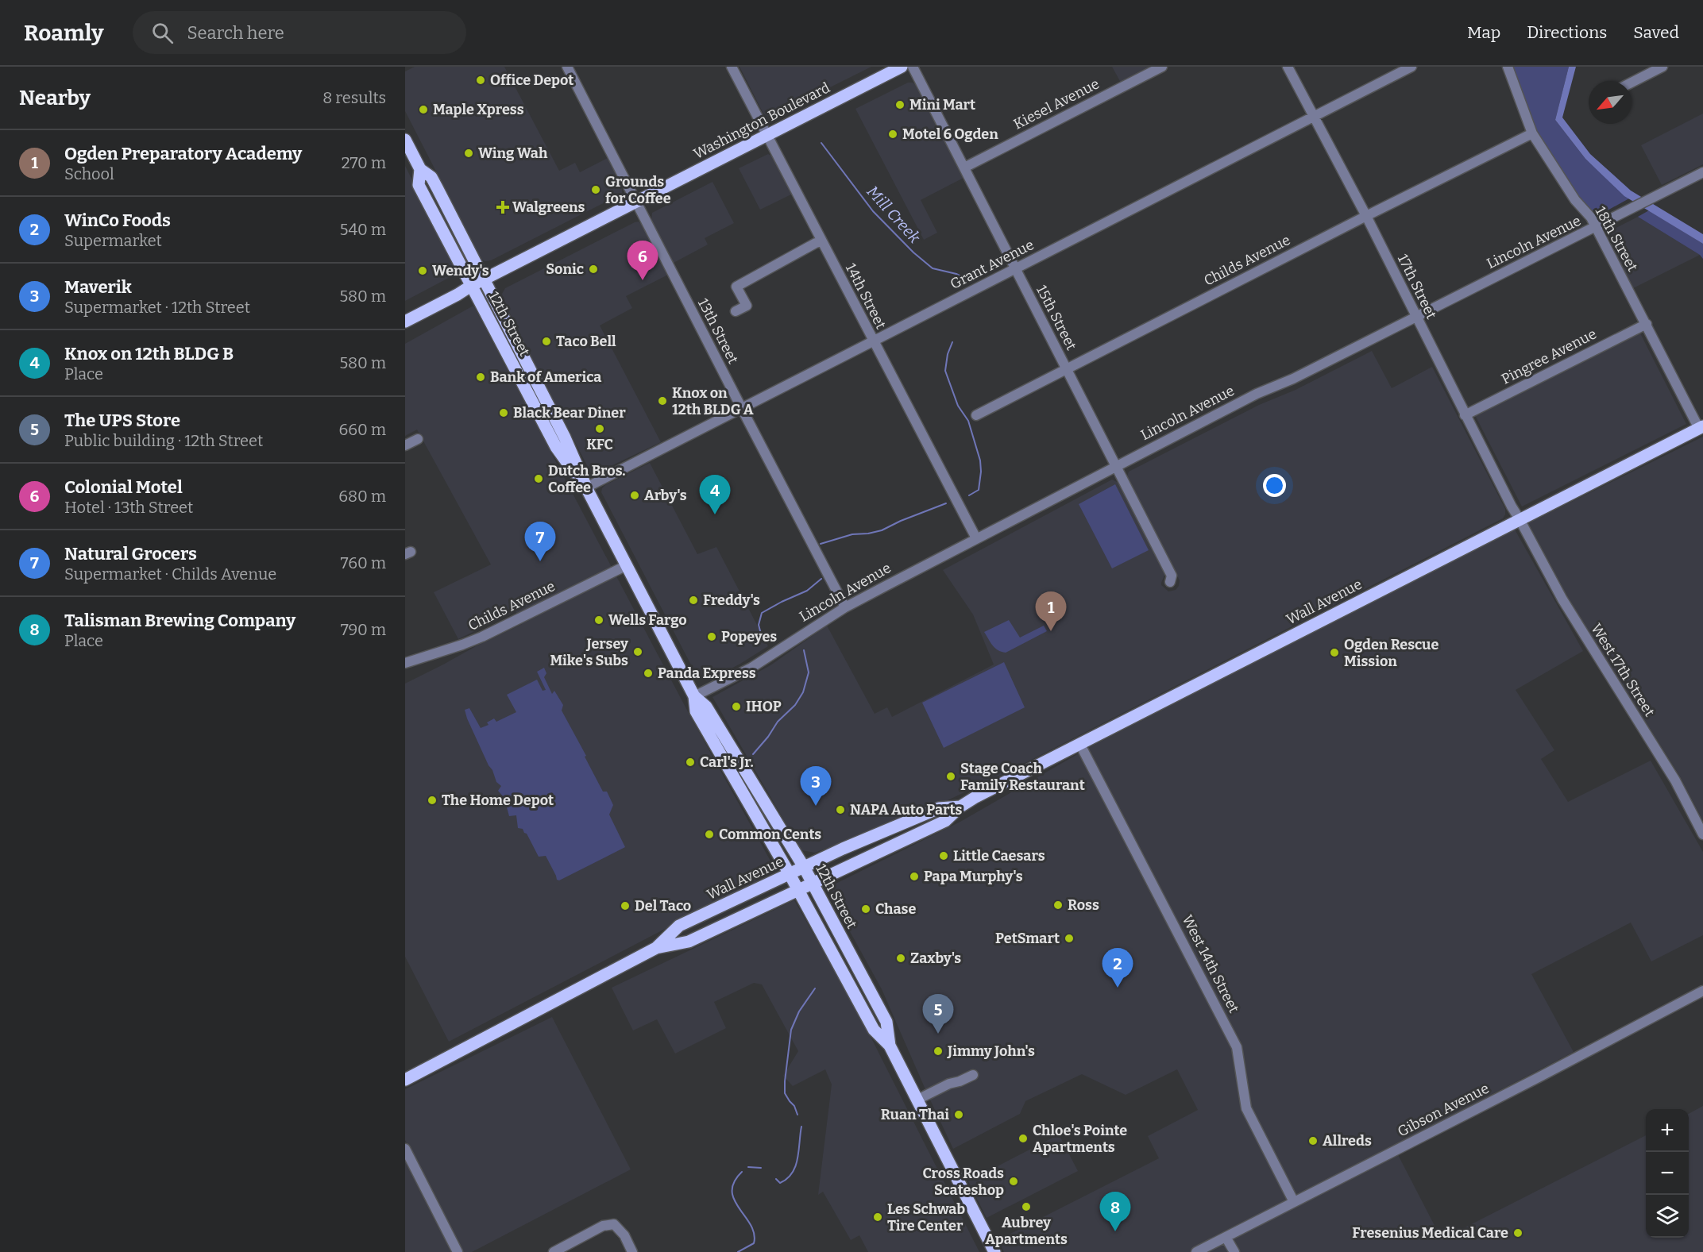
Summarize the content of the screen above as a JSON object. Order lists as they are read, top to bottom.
{
  "streets": {
    "main road": ["Washington Boulevard", "12th Street", "Wall Avenue"],
    "street": [
      "Kiesel Avenue",
      "18th Street",
      "Lincoln Avenue",
      "Childs Avenue",
      "Grant Avenue",
      "17th Street",
      "14th Street",
      "15th Street",
      "13th Street",
      "Pingree Avenue",
      "West 17th Street",
      "West 14th Street",
      "Gibson Avenue"
    ]
  },
  "crossings": [
    ["Kiesel Avenue", "15th Street"],
    ["Washington Boulevard", "14th Street"],
    ["Washington Boulevard", "12th Street"],
    ["Washington Boulevard", "13th Street"],
    ["18th Street", "Lincoln Avenue"],
    ["18th Street", "Childs Avenue"],
    ["18th Street", "Pingree Avenue"],
    ["18th Street", "Wall Avenue"],
    ["Lincoln Avenue", "17th Street"],
    ["Lincoln Avenue", "14th Street"],
    ["Lincoln Avenue", "15th Street"],
    ["Lincoln Avenue", "12th Street"],
    ["Lincoln Avenue", "13th Street"],
    ["Childs Avenue", "17th Street"],
    ["Childs Avenue", "15th Street"],
    ["Childs Avenue", "12th Street"],
    ["Grant Avenue", "17th Street"],
    ["Grant Avenue", "14th Street"],
    ["Grant Avenue", "15th Street"],
    ["Grant Avenue", "12th Street"],
    ["Grant Avenue", "13th Street"],
    ["17th Street", "Pingree Avenue"],
    ["17th Street", "Wall Avenue"],
    ["17th Street", "West 17th Street"],
    ["12th Street", "Wall Avenue"],
    ["Wall Avenue", "West 17th Street"],
    ["Wall Avenue", "West 14th Street"],
    ["West 14th Street", "Gibson Avenue"]
  ],
  "water": ["Mill Creek"],
  "places": {
    "other": [
      "Office Depot",
      "Mini Mart",
      "Maple Xpress",
      "Motel 6 Ogden",
      "Wing Wah",
      "Grounds for Coffee",
      "Sonic",
      "Wendy's",
      "Taco Bell",
      "Bank of America",
      "Knox on 12th BLDG A",
      "Black Bear Diner",
      "KFC",
      "Dutch Bros. Coffee",
      "Arby's",
      "Freddy's",
      "Wells Fargo",
      "Popeyes",
      "Jersey Mike's Subs",
      "Ogden Rescue Mission",
      "Panda Express",
      "IHOP",
      "Carl's Jr.",
      "Stage Coach Family Restaurant",
      "The Home Depot",
      "NAPA Auto Parts",
      "Common Cents",
      "Little Caesars",
      "Papa Murphy's",
      "Ross",
      "Del Taco",
      "Chase",
      "PetSmart",
      "Zaxby's",
      "Jimmy John's",
      "Ruan Thai",
      "Chloe's Pointe Apartments",
      "Allreds",
      "Cross Roads Scateshop",
      "Aubrey Apartments",
      "Les Schwab Tire Center",
      "Fresenius Medical Care"
    ],
    "health": ["Walgreens"]
  },
  "north": "bottom left",
  "page": {
    "header": "Roamly",
    "search": "Search here",
    "nav": ["Map", "Directions", "Saved"],
    "heading": ["Nearby", "8 results"],
    "list": [
      {
        "mark": "1",
        "name": "Ogden Preparatory Academy",
        "note": "School",
        "value": "270 m"
      },
      {
        "mark": "2",
        "name": "WinCo Foods",
        "note": "Supermarket",
        "value": "540 m"
      },
      {
        "mark": "3",
        "name": "Maverik",
        "note": "Supermarket · 12th Street",
        "value": "580 m"
      },
      {
        "mark": "4",
        "name": "Knox on 12th BLDG B",
        "note": "Place",
        "value": "580 m"
      },
      {
        "mark": "5",
        "name": "The UPS Store",
        "note": "Public building · 12th Street",
        "value": "660 m"
      },
      {
        "mark": "6",
        "name": "Colonial Motel",
        "note": "Hotel · 13th Street",
        "value": "680 m"
      },
      {
        "mark": "7",
        "name": "Natural Grocers",
        "note": "Supermarket · Childs Avenue",
        "value": "760 m"
      },
      {
        "mark": "8",
        "name": "Talisman Brewing Company",
        "note": "Place",
        "value": "790 m"
      }
    ],
    "pins": [
      "6",
      "4",
      "7",
      "1",
      "3",
      "2",
      "5",
      "8"
    ],
    "map_buttons": ["+", "−"]
  }
}
